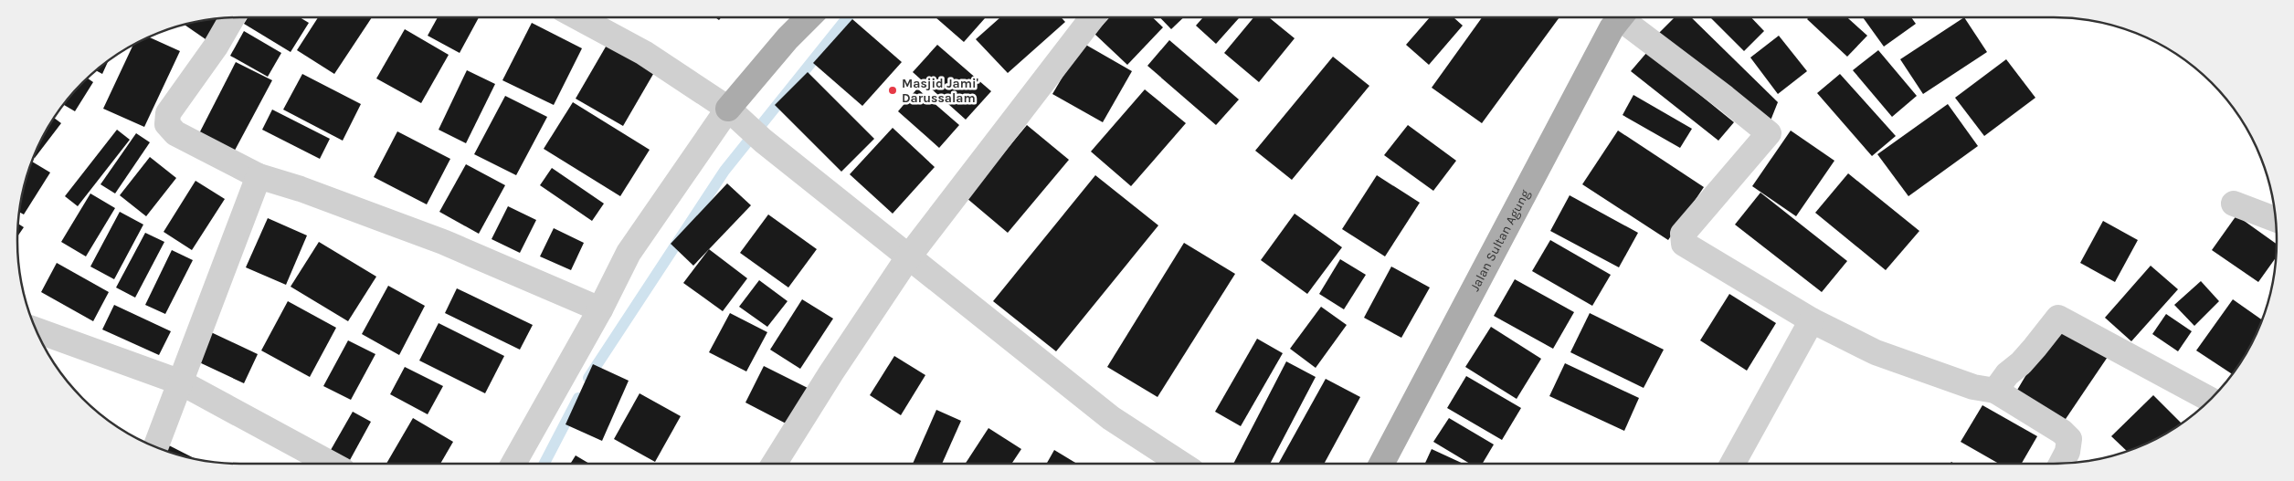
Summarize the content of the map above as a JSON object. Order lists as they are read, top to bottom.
{
  "streets": {
    "main road": ["Jalan Sultan Agung"]
  },
  "places": ["Masjid Jami' Darussalam"]
}
